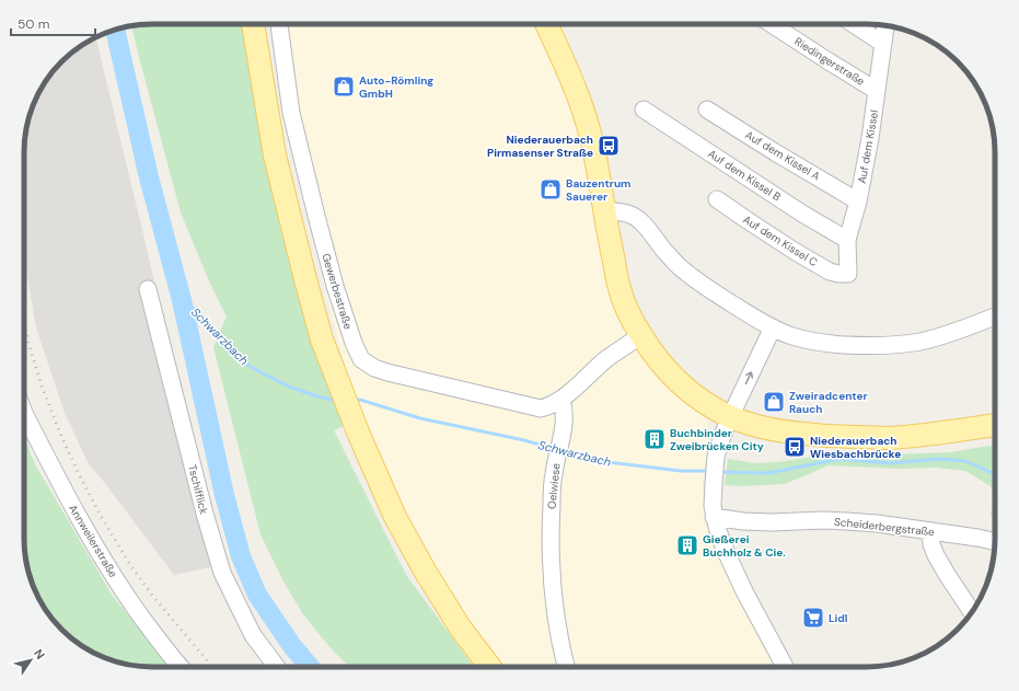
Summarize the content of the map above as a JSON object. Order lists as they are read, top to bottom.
{
  "streets": {
    "street": [
      "Riedingerstraße",
      "Auf dem Kissel",
      "Auf dem Kissel A",
      "Auf dem Kissel B",
      "Auf dem Kissel C",
      "Gewerbestraße",
      "Oelwiese",
      "Tschifflick",
      "Scheiderbergstraße",
      "Annweilerstraße"
    ]
  },
  "crossings": [
    ["Riedingerstraße", "Auf dem Kissel"],
    ["Auf dem Kissel", "Auf dem Kissel A"],
    ["Auf dem Kissel", "Auf dem Kissel B"],
    ["Auf dem Kissel", "Auf dem Kissel C"],
    ["Gewerbestraße", "Oelwiese"]
  ],
  "water": ["Schwarzbach"],
  "places": {
    "shop": ["Auto-Römling GmbH", "Bauzentrum Sauerer", "Zweiradcenter Rauch"],
    "bus stop": ["Niederauerbach Pirmasenser Straße", "Niederauerbach Wiesbachbrücke"],
    "building": ["Buchbinder Zweibrücken City", "Gießerei Buchholz & Cie."],
    "supermarket": ["Lidl"]
  },
  "scale_bar": "50 m",
  "north": "top right"
}
